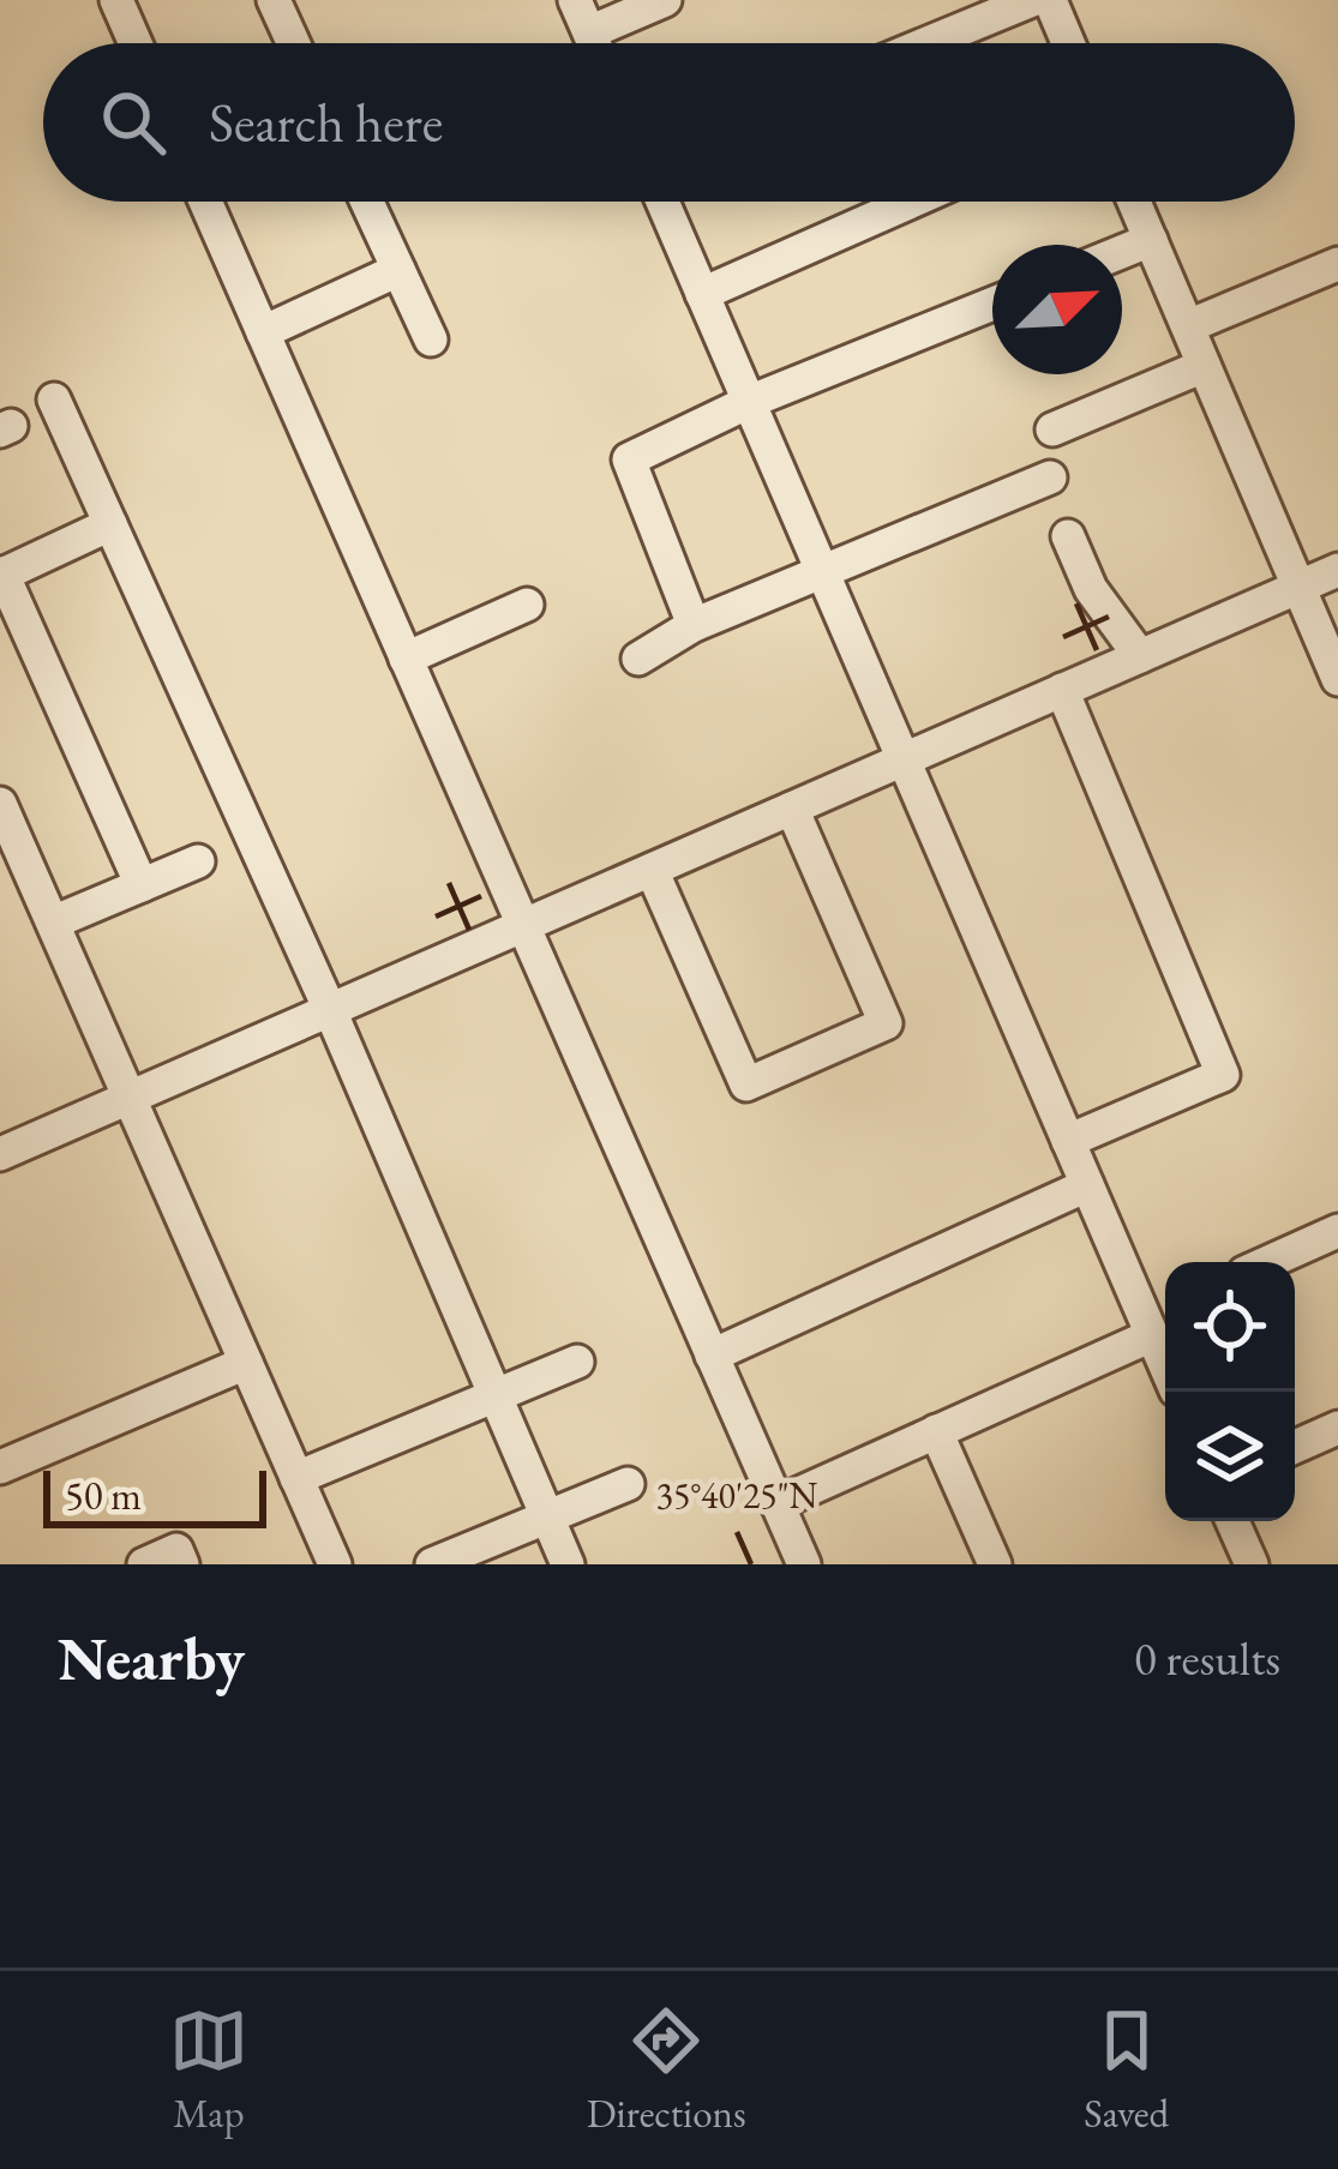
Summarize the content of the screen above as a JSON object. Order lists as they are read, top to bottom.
{
  "scale_bar": "50 m",
  "north": "top right",
  "page": {
    "search": "Search here",
    "scale": "50 m",
    "heading": ["Nearby", "0 results"],
    "nav": ["Map", "Directions", "Saved"]
  },
  "coordinates": ["35°40'25\"N"]
}
